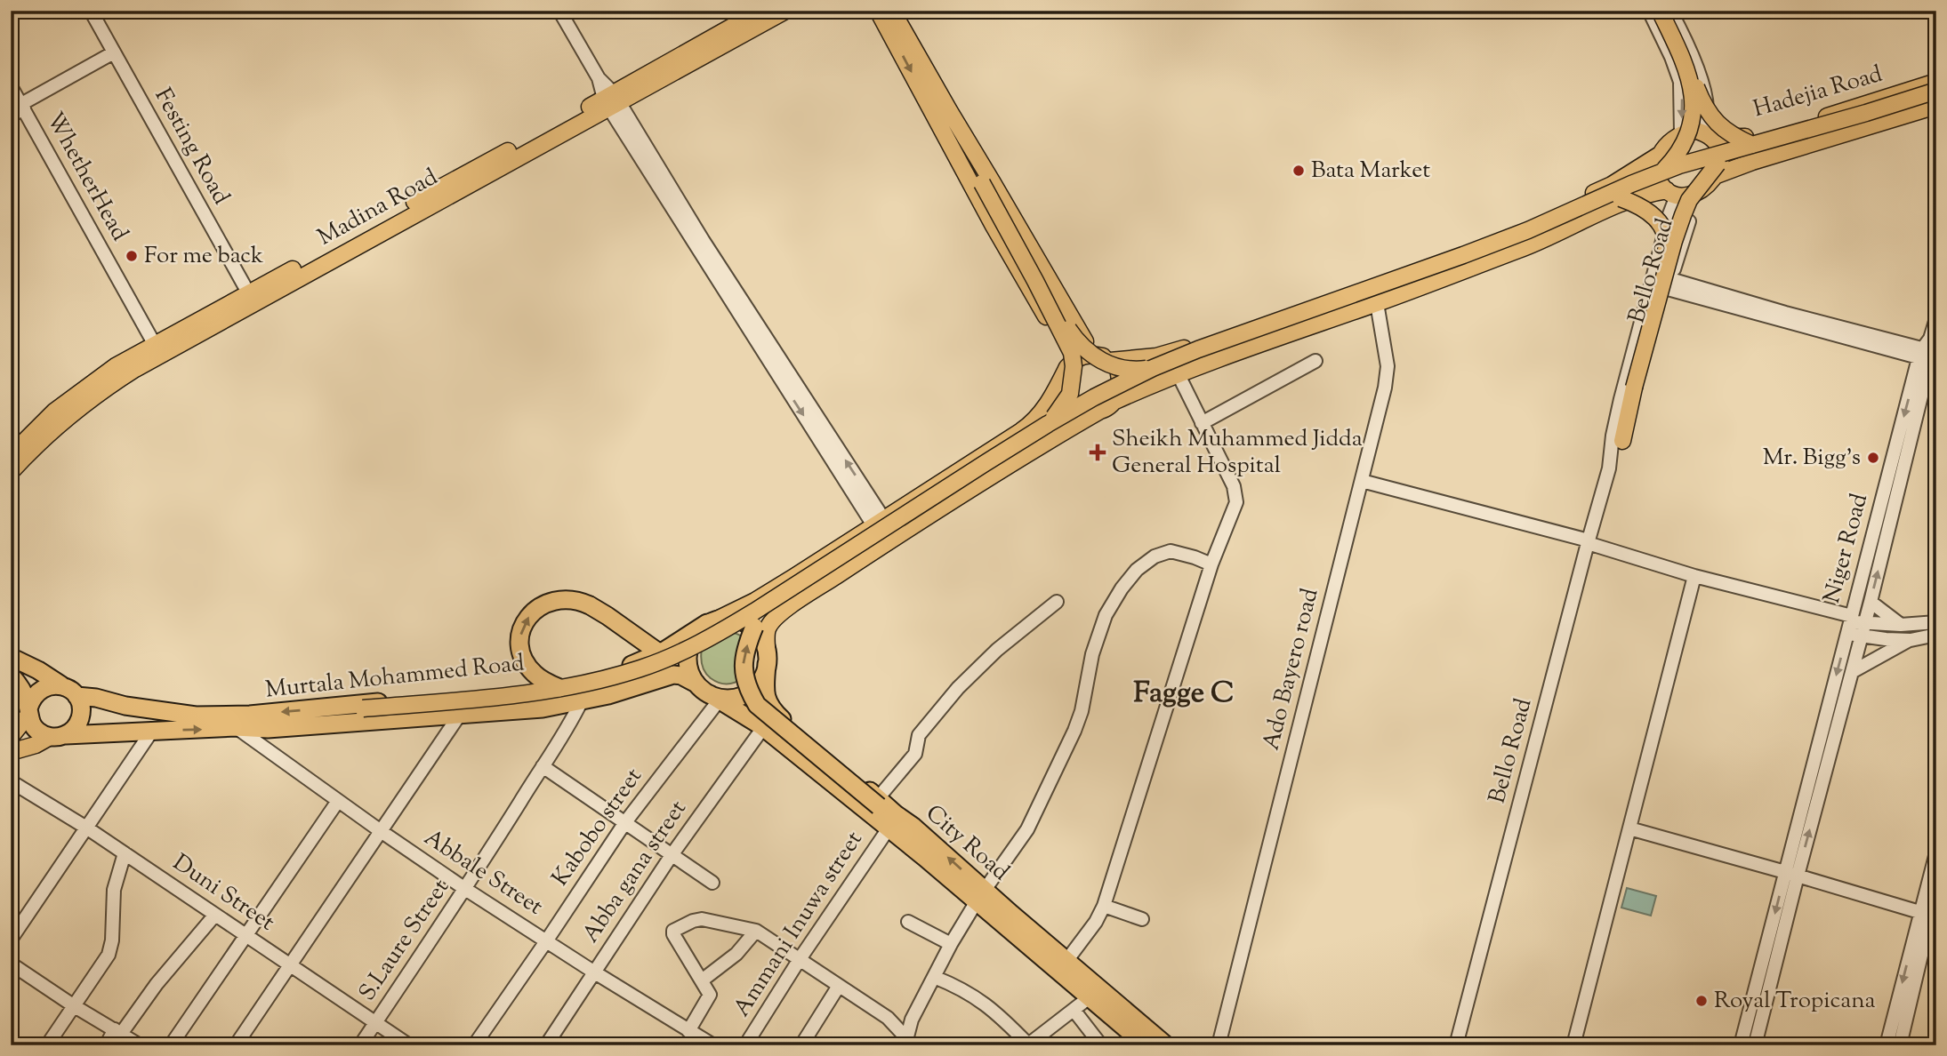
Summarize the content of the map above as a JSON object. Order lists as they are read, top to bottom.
{
  "streets": {
    "highway": ["Murtala Mohammed Road", "City Road"],
    "main road": ["Hadejia Road", "Madina Road"],
    "street": [
      "Festing Road",
      "WhetherHead",
      "Bello Road",
      "Niger Road",
      "Ado Bayero road",
      "Kabobo street",
      "Abba gana street",
      "Abbale Street",
      "Duni Street",
      "Ammani Inuwa street",
      "S.Laure Street"
    ]
  },
  "crossings": [
    ["Festing Road", "Madina Road"],
    ["WhetherHead", "Madina Road"],
    ["Murtala Mohammed Road", "Kabobo street"],
    ["Murtala Mohammed Road", "City Road"],
    ["Murtala Mohammed Road", "Abbale Street"],
    ["Murtala Mohammed Road", "S.Laure Street"],
    ["Kabobo street", "City Road"],
    ["Kabobo street", "Abbale Street"],
    ["City Road", "Abba gana street"],
    ["City Road", "Ammani Inuwa street"],
    ["Abba gana street", "Abbale Street"],
    ["Abbale Street", "S.Laure Street"],
    ["Duni Street", "S.Laure Street"]
  ],
  "districts": ["Fagge C"],
  "places": {
    "other": [
      "Bata Market",
      "For me back",
      "Mr. Bigg's",
      "Royal Tropicana"
    ],
    "health": ["Sheikh Muhammed Jidda General Hospital"]
  }
}
